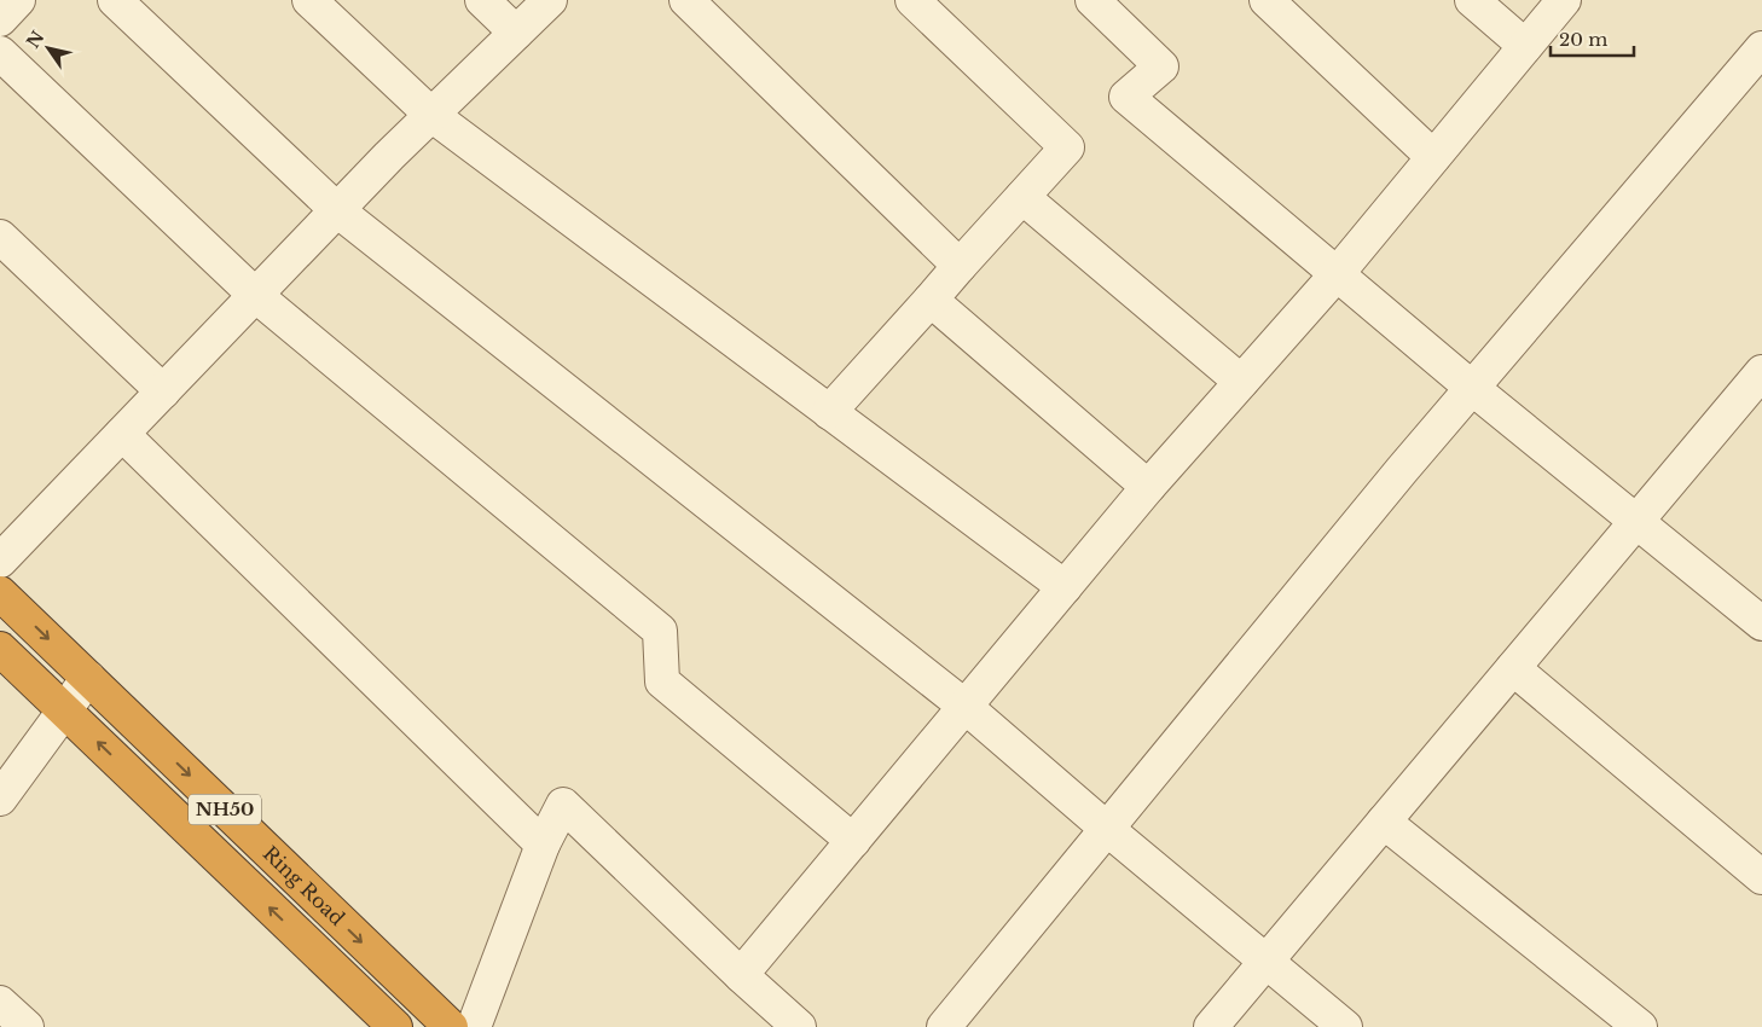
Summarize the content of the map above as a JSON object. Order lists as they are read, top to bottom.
{
  "streets": {
    "highway": ["NH50", "Ring Road"]
  },
  "scale_bar": "20 m",
  "north": "top left"
}
